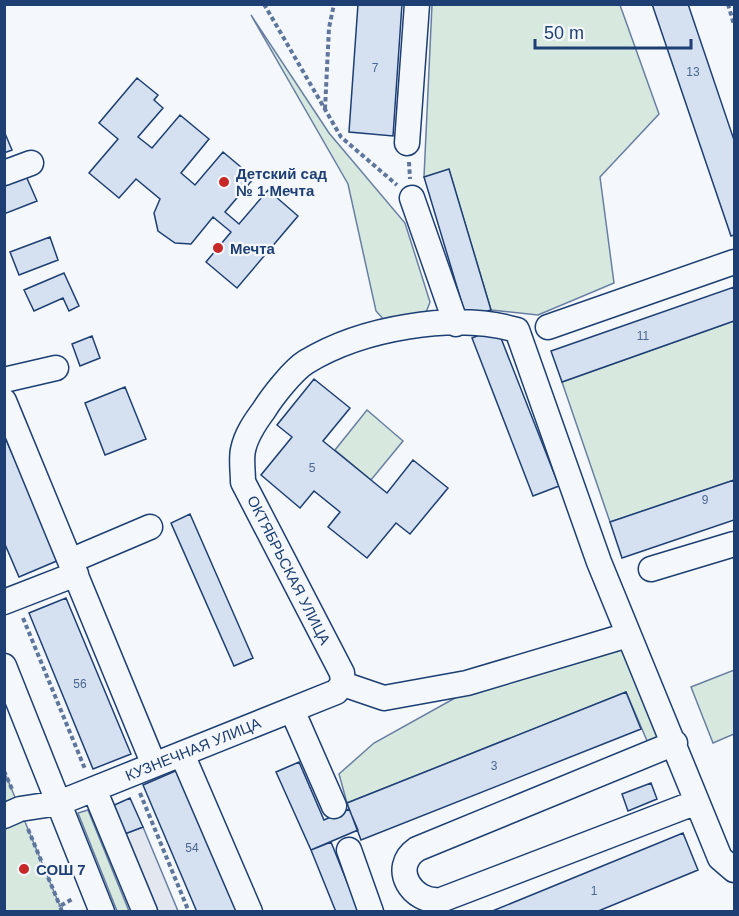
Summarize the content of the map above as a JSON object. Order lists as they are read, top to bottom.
{
  "streets": {
    "street": ["ОКТЯБРЬСКАЯ УЛИЦА", "КУЗНЕЧНАЯ УЛИЦА"]
  },
  "crossings": [
    ["ОКТЯБРЬСКАЯ УЛИЦА", "КУЗНЕЧНАЯ УЛИЦА"]
  ],
  "places": ["Детский сад № 1 Мечта", "Мечта", "СОШ 7"],
  "house_numbers": [
    "7",
    "13",
    "11",
    "5",
    "9",
    "56",
    "3",
    "54",
    "1"
  ],
  "scale_bar": "50 m"
}
